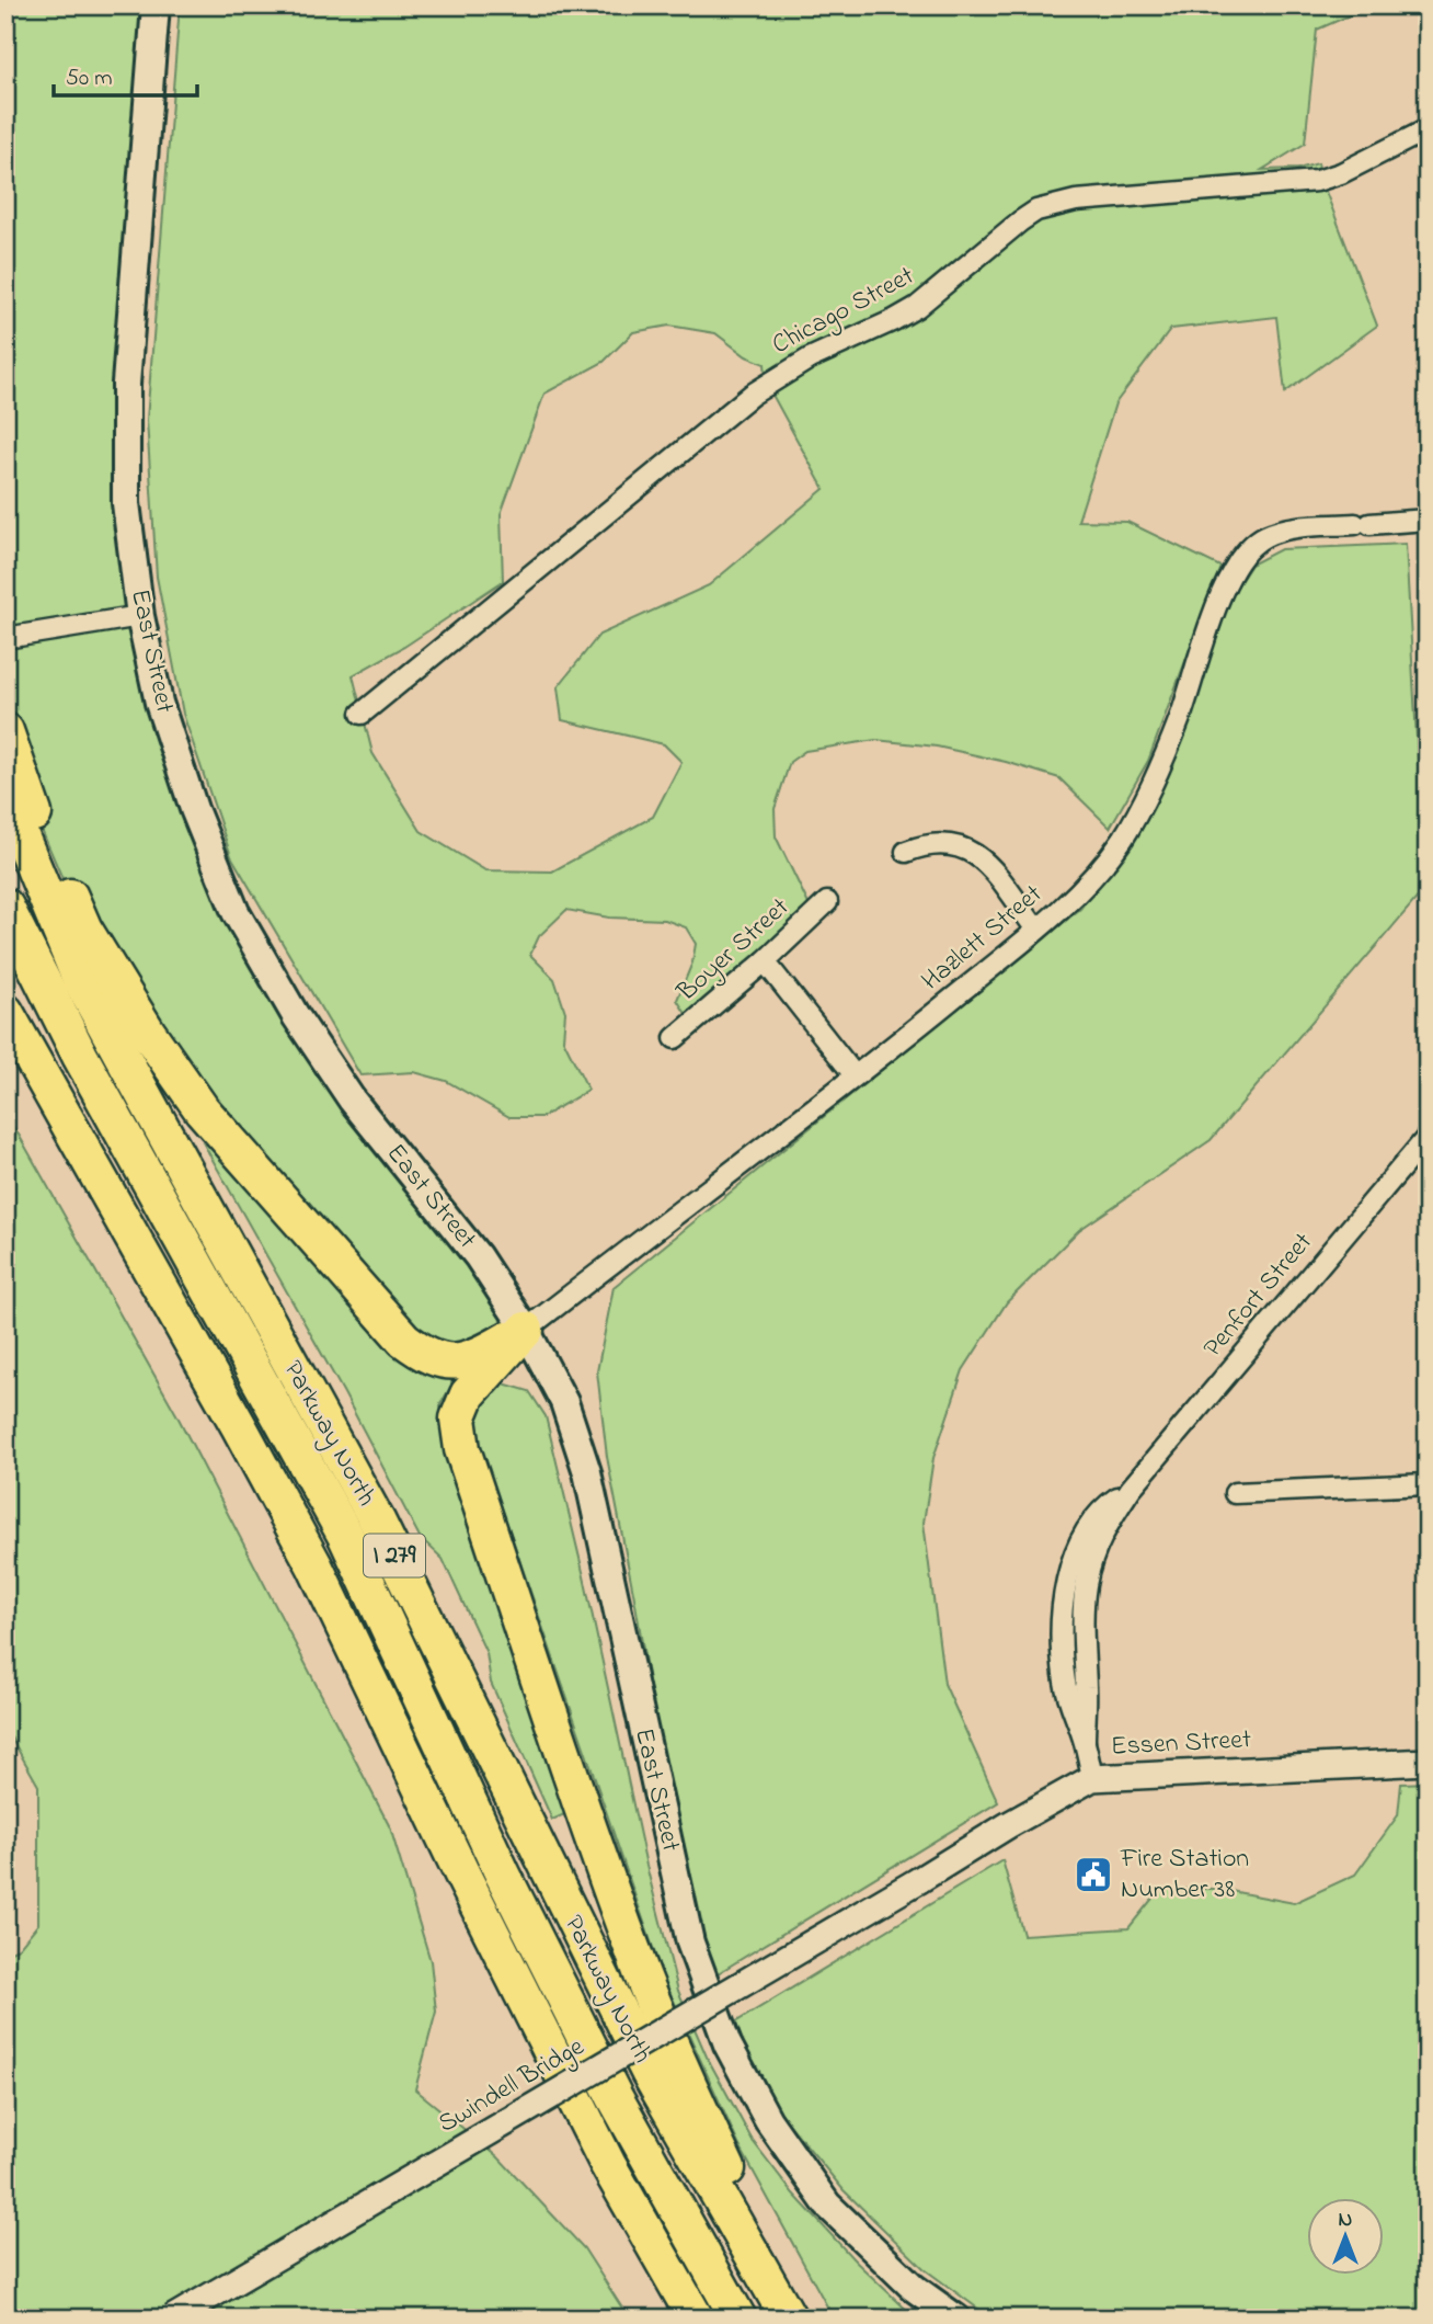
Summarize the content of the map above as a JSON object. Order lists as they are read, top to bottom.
{
  "streets": {
    "highway": ["Parkway North", "I 279"],
    "main road": ["East Street"],
    "street": [
      "Chicago Street",
      "Hazlett Street",
      "Boyer Street",
      "Penfort Street",
      "Essen Street",
      "Swindell Bridge"
    ]
  },
  "crossings": [
    ["East Street", "Hazlett Street"],
    ["Penfort Street", "Essen Street"],
    ["Essen Street", "Swindell Bridge"]
  ],
  "places": {
    "public building": ["Fire Station Number 38"]
  },
  "scale_bar": "50 m",
  "north": "top"
}
